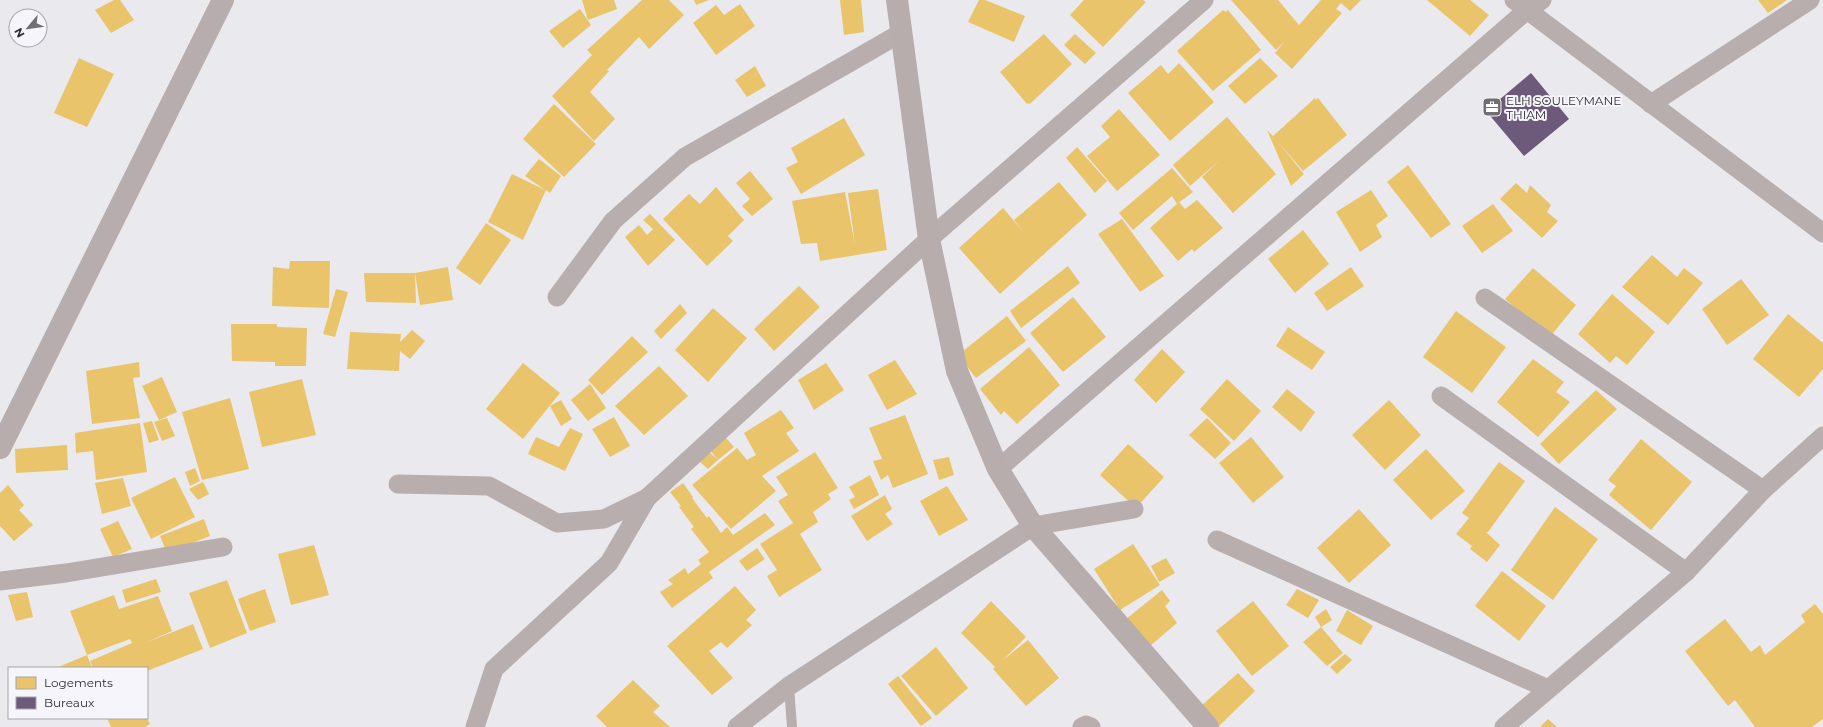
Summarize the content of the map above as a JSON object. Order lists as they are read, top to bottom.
{
  "places": {
    "office": ["ELH SOULEYMANE THIAM"]
  },
  "legend": ["Logements", "Bureaux"],
  "north": "bottom left"
}
